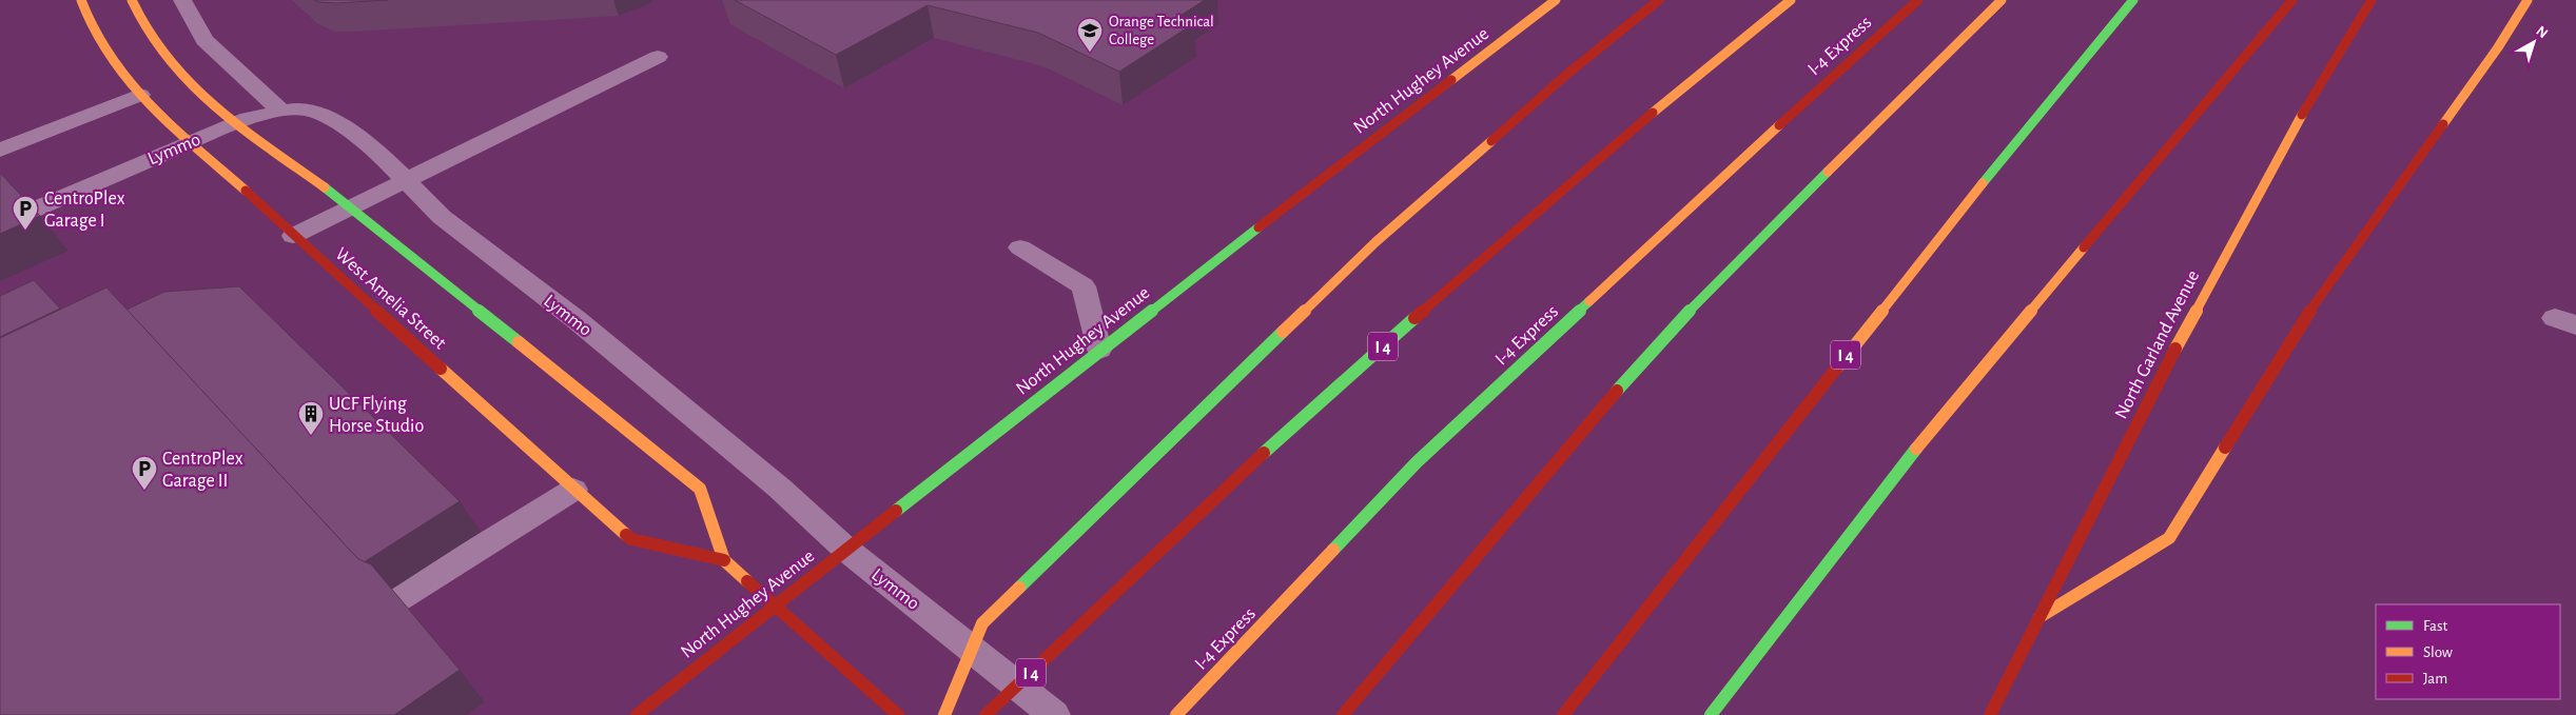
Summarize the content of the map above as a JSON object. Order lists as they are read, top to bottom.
{
  "streets": {
    "main road": [
      "I-4 Express",
      "North Hughey Avenue",
      "West Amelia Street",
      "North Garland Avenue",
      "I 4"
    ],
    "lane": ["Lymmo"]
  },
  "crossings": [
    ["North Hughey Avenue", "Lymmo"],
    ["Lymmo", "West Amelia Street"]
  ],
  "places": {
    "school or university": ["Orange Technical College"],
    "parking": ["CentroPlex Garage I", "CentroPlex Garage II"],
    "building": ["UCF Flying Horse Studio"]
  },
  "legend": ["Fast", "Slow", "Jam"],
  "north": "top right"
}
